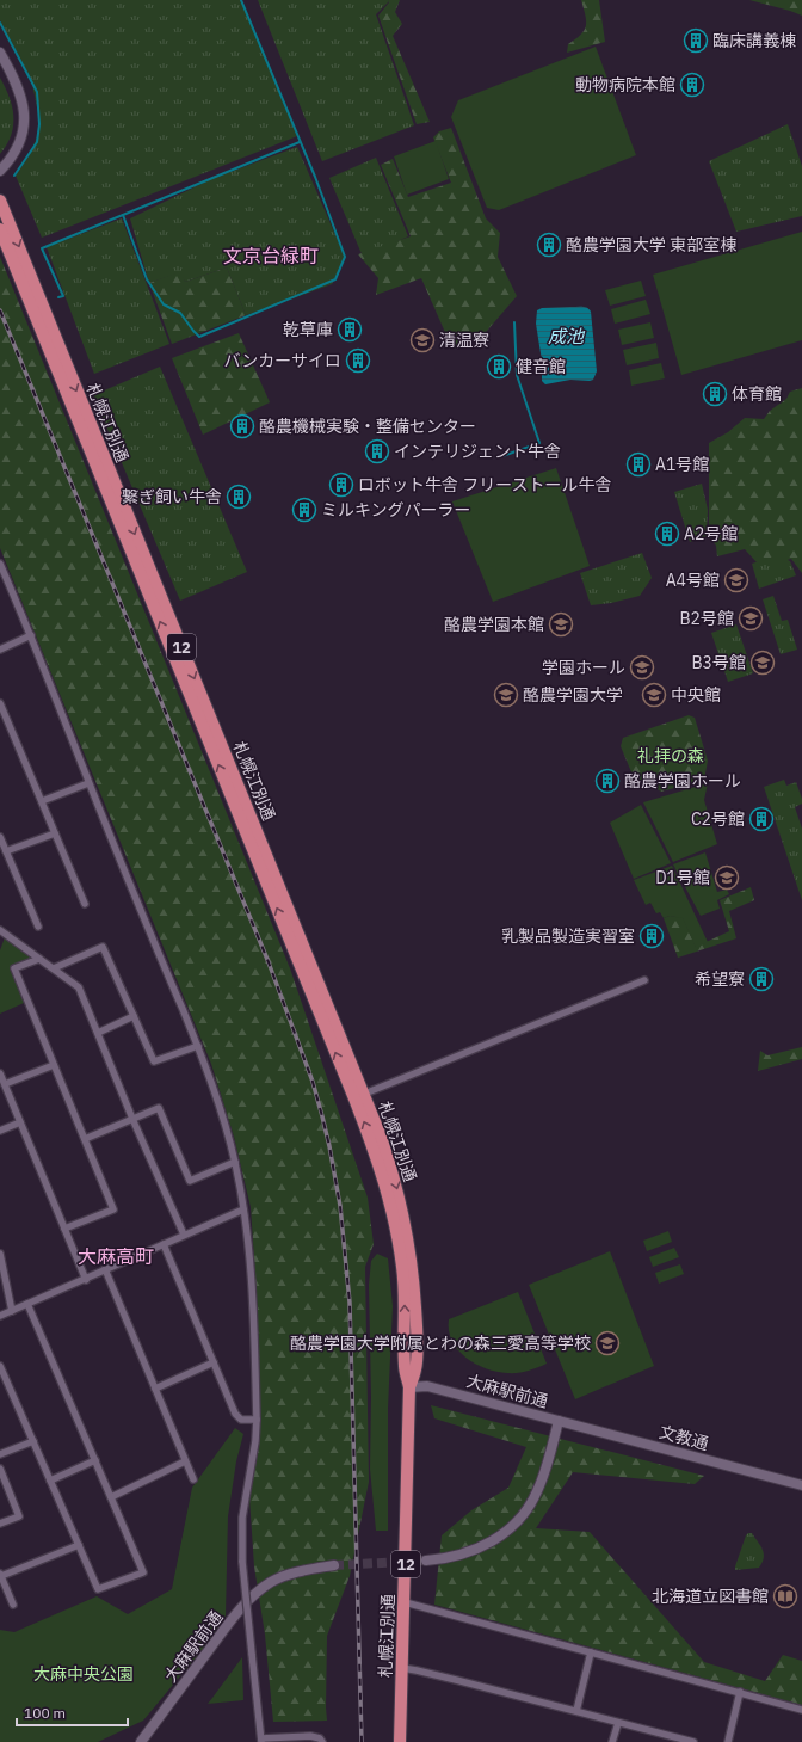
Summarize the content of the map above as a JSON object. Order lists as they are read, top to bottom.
{
  "streets": {
    "highway": ["札幌江別通", "12"],
    "street": ["大麻駅前通", "文教通"]
  },
  "crossings": [
    ["札幌江別通", "大麻駅前通"],
    ["大麻駅前通", "文教通"]
  ],
  "districts": ["文京台緑町", "大麻高町"],
  "water": ["成池"],
  "parks": ["礼拝の森", "大麻中央公園"],
  "places": {
    "building": [
      "臨床講義棟",
      "動物病院本館",
      "酪農学園大学 東部室棟",
      "乾草庫",
      "バンカーサイロ",
      "健音館",
      "体育館",
      "酪農機械実験・整備センター",
      "インテリジェント牛舎",
      "A1号館",
      "ロボット牛舎 フリーストール牛舎",
      "繋ぎ飼い牛舎",
      "ミルキングパーラー",
      "A2号館",
      "酪農学園ホール",
      "C2号館",
      "乳製品製造実習室",
      "希望寮"
    ],
    "school or university": [
      "清温寮",
      "A4号館",
      "B2号館",
      "酪農学園本館",
      "B3号館",
      "学園ホール",
      "酪農学園大学",
      "中央館",
      "D1号館",
      "酪農学園大学附属とわの森三愛高等学校"
    ],
    "library": ["北海道立図書館"]
  },
  "scale_bar": "100 m"
}
